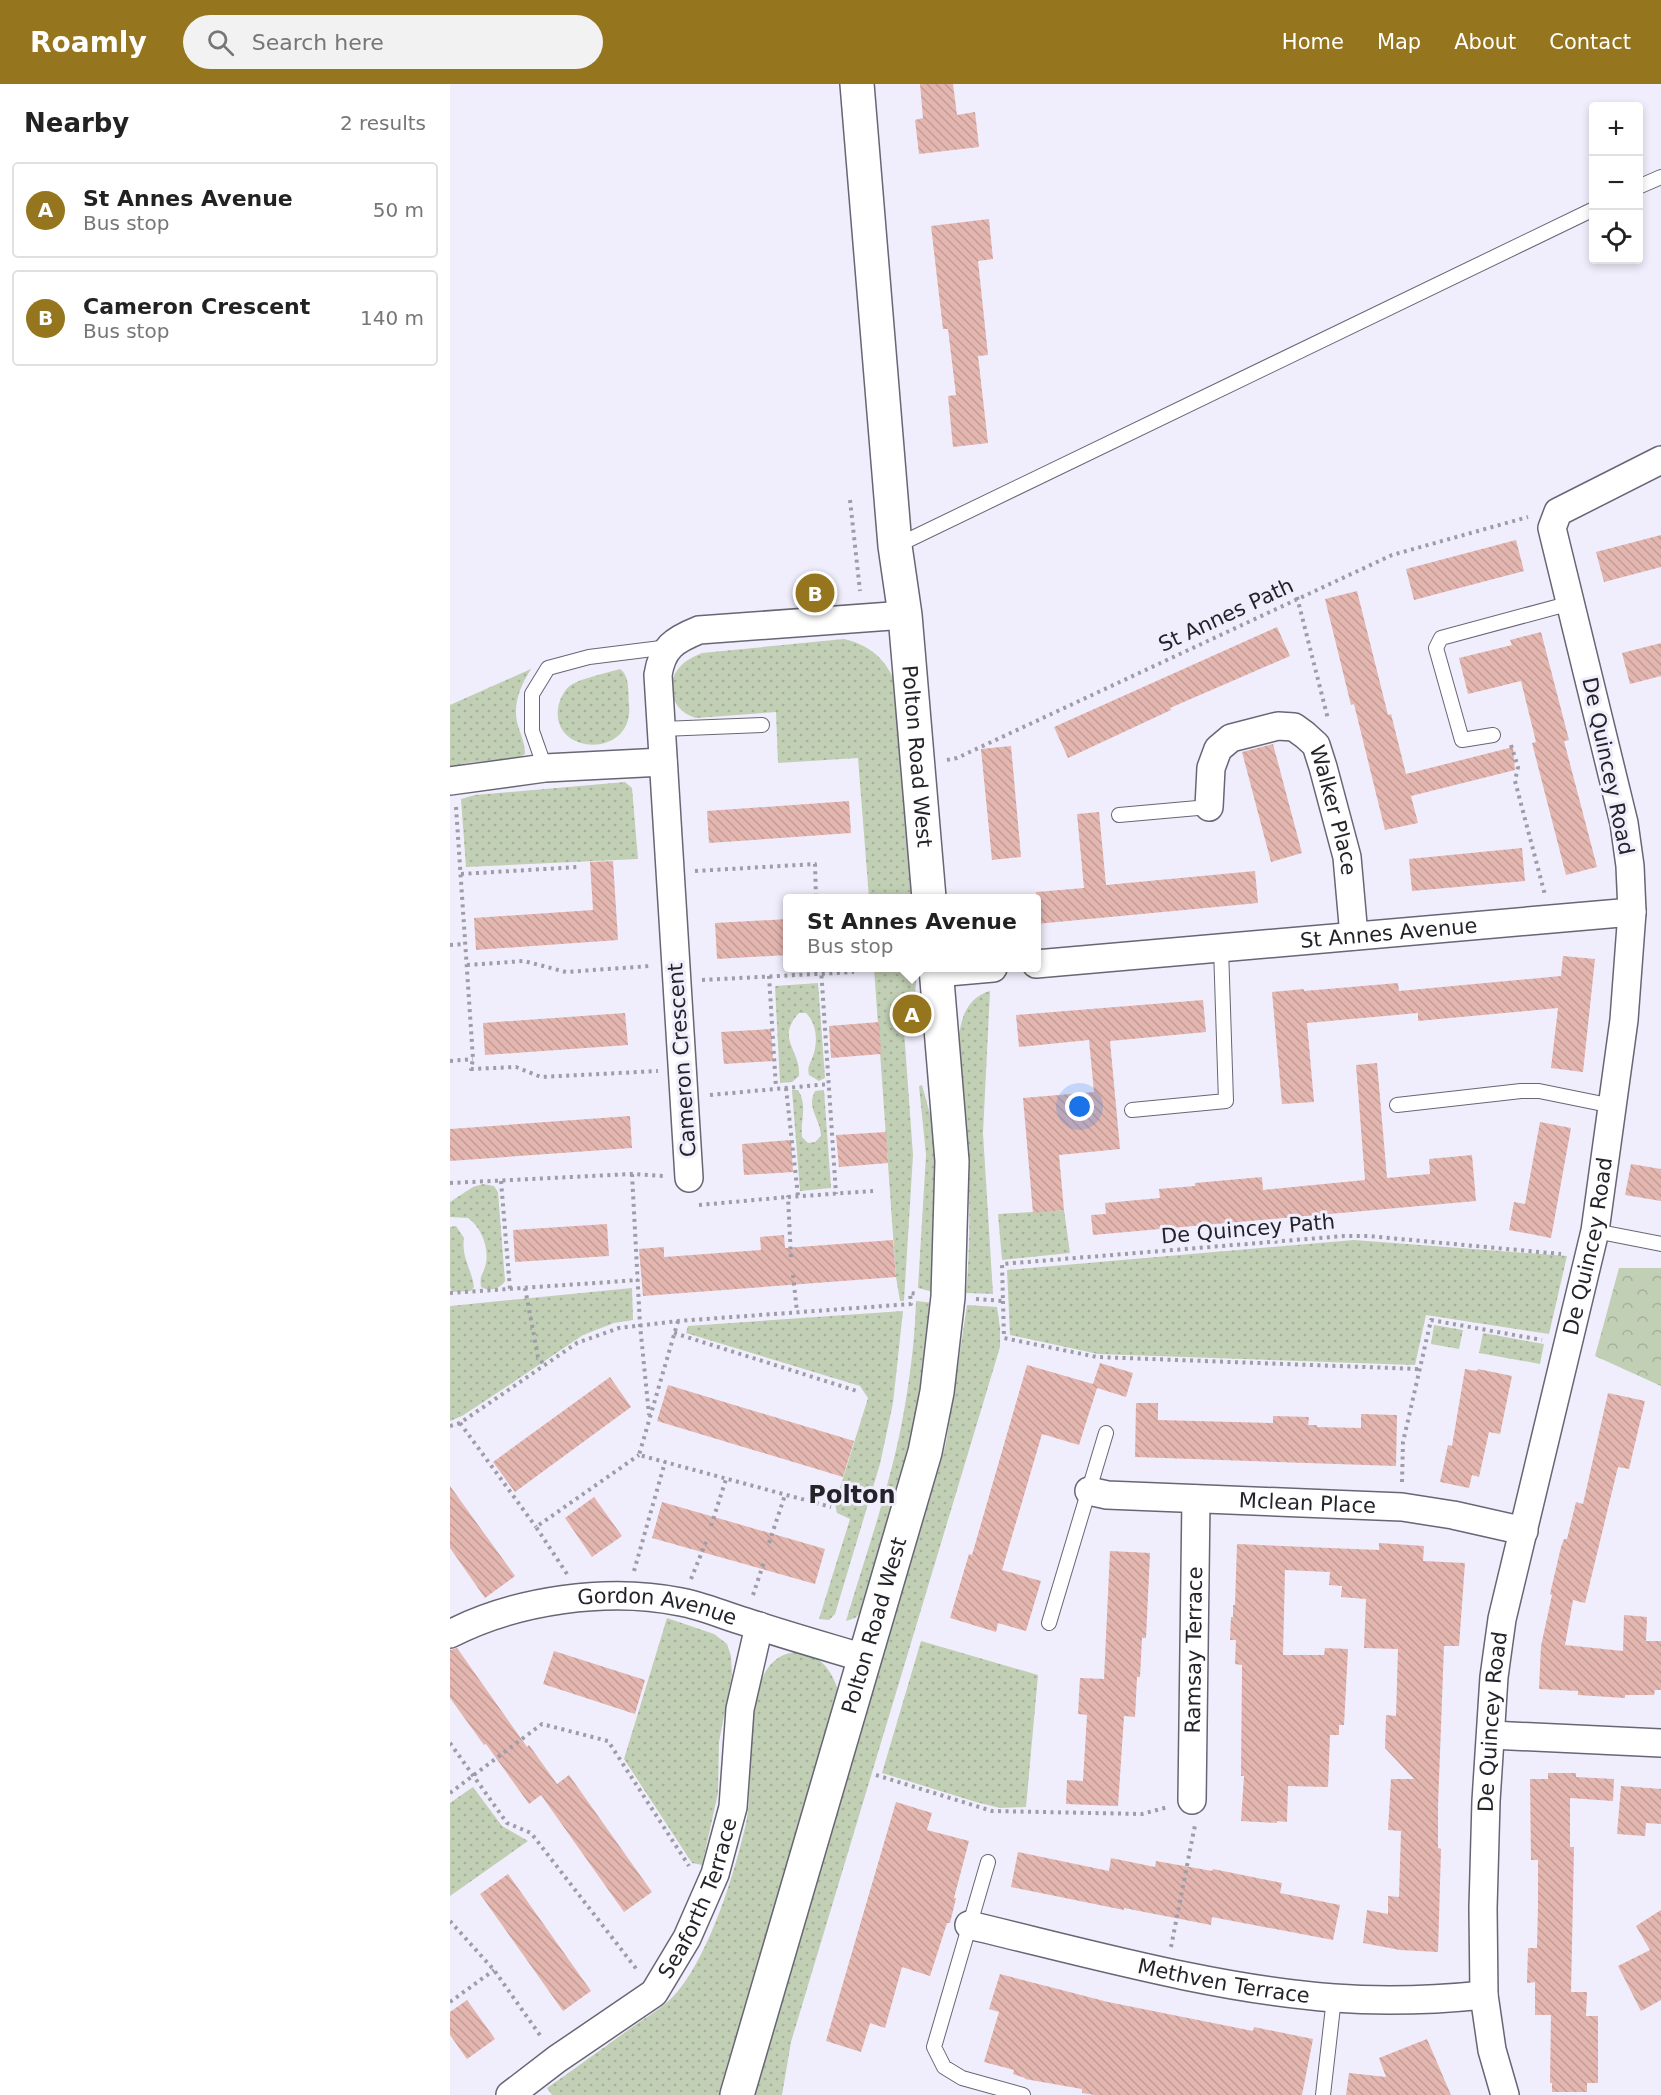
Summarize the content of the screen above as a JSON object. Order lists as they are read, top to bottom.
{
  "streets": {
    "street": [
      "Polton Road West",
      "De Quincey Road",
      "Walker Place",
      "St Annes Avenue",
      "Cameron Crescent",
      "Mclean Place",
      "Gordon Avenue",
      "Ramsay Terrace",
      "Seaforth Terrace",
      "Methven Terrace"
    ],
    "path": ["St Annes Path", "De Quincey Path"]
  },
  "crossings": [
    ["St Annes Path", "Polton Road West"],
    ["St Annes Path", "De Quincey Road"],
    ["Polton Road West", "Gordon Avenue"],
    ["De Quincey Road", "St Annes Avenue"],
    ["De Quincey Road", "De Quincey Path"],
    ["De Quincey Road", "Mclean Place"],
    ["De Quincey Road", "Methven Terrace"],
    ["Walker Place", "St Annes Avenue"],
    ["Mclean Place", "Ramsay Terrace"],
    ["Gordon Avenue", "Seaforth Terrace"]
  ],
  "districts": ["Polton"],
  "page": {
    "header": "Roamly",
    "search": "Search here",
    "nav": [
      "Home",
      "Map",
      "About",
      "Contact"
    ],
    "heading": ["Nearby", "2 results"],
    "map_buttons": ["+", "−"],
    "list": [
      {
        "mark": "A",
        "name": "St Annes Avenue",
        "note": "Bus stop",
        "value": "50 m"
      },
      {
        "mark": "B",
        "name": "Cameron Crescent",
        "note": "Bus stop",
        "value": "140 m"
      }
    ],
    "pins": ["B", "A"],
    "popup": ["St Annes Avenue", "Bus stop"]
  }
}
